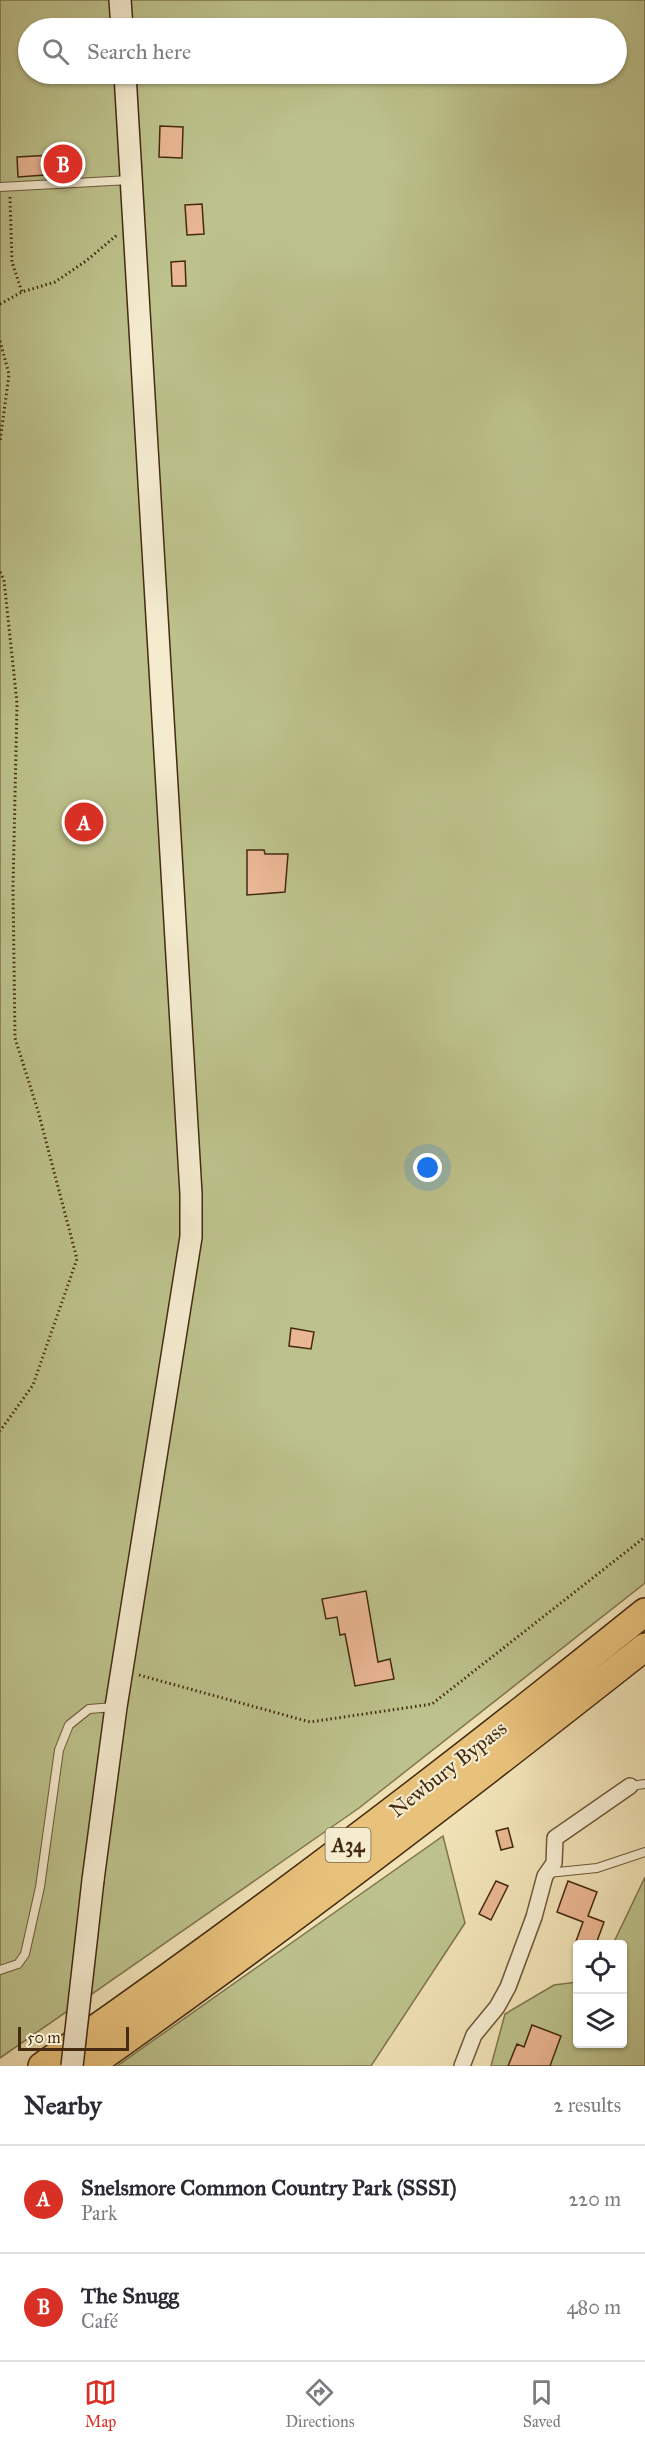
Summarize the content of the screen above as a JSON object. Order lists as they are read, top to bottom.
{
  "streets": {
    "highway": ["Newbury Bypass", "A34"]
  },
  "scale_bar": "50 m",
  "page": {
    "search": "Search here",
    "pins": ["B", "A"],
    "scale": "50 m",
    "heading": ["Nearby", "2 results"],
    "list": [
      {
        "mark": "A",
        "name": "Snelsmore Common Country Park (SSSI)",
        "note": "Park",
        "value": "220 m"
      },
      {
        "mark": "B",
        "name": "The Snugg",
        "note": "Café",
        "value": "480 m"
      }
    ],
    "nav": ["Map", "Directions", "Saved"]
  }
}
